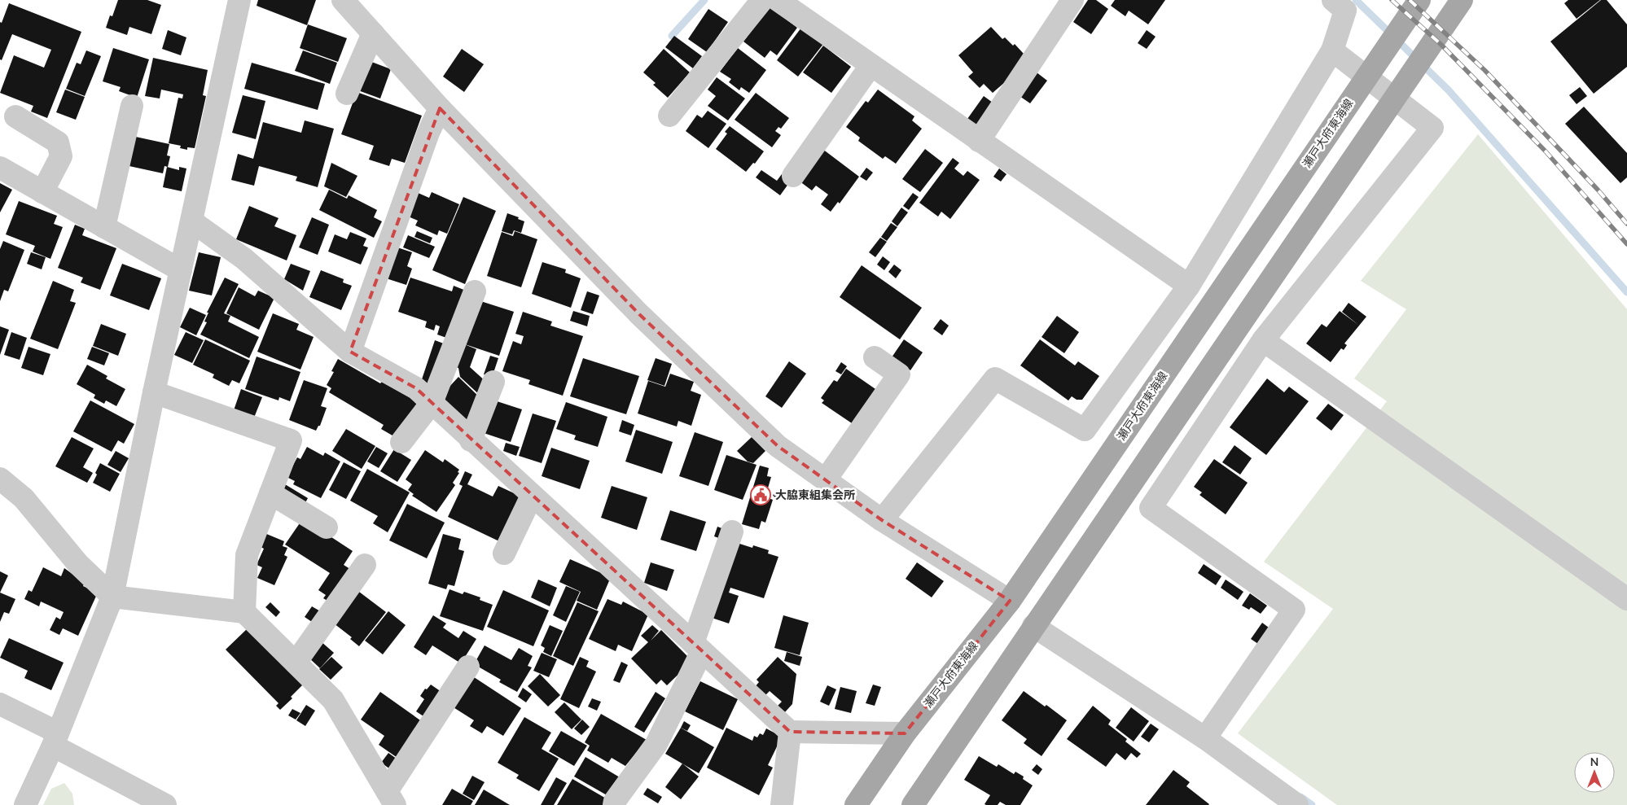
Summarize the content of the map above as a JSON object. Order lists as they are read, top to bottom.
{
  "streets": {
    "main road": ["瀬戸大府東海線"]
  },
  "places": {
    "public building": ["大脇東組集会所"]
  },
  "north": "top"
}
